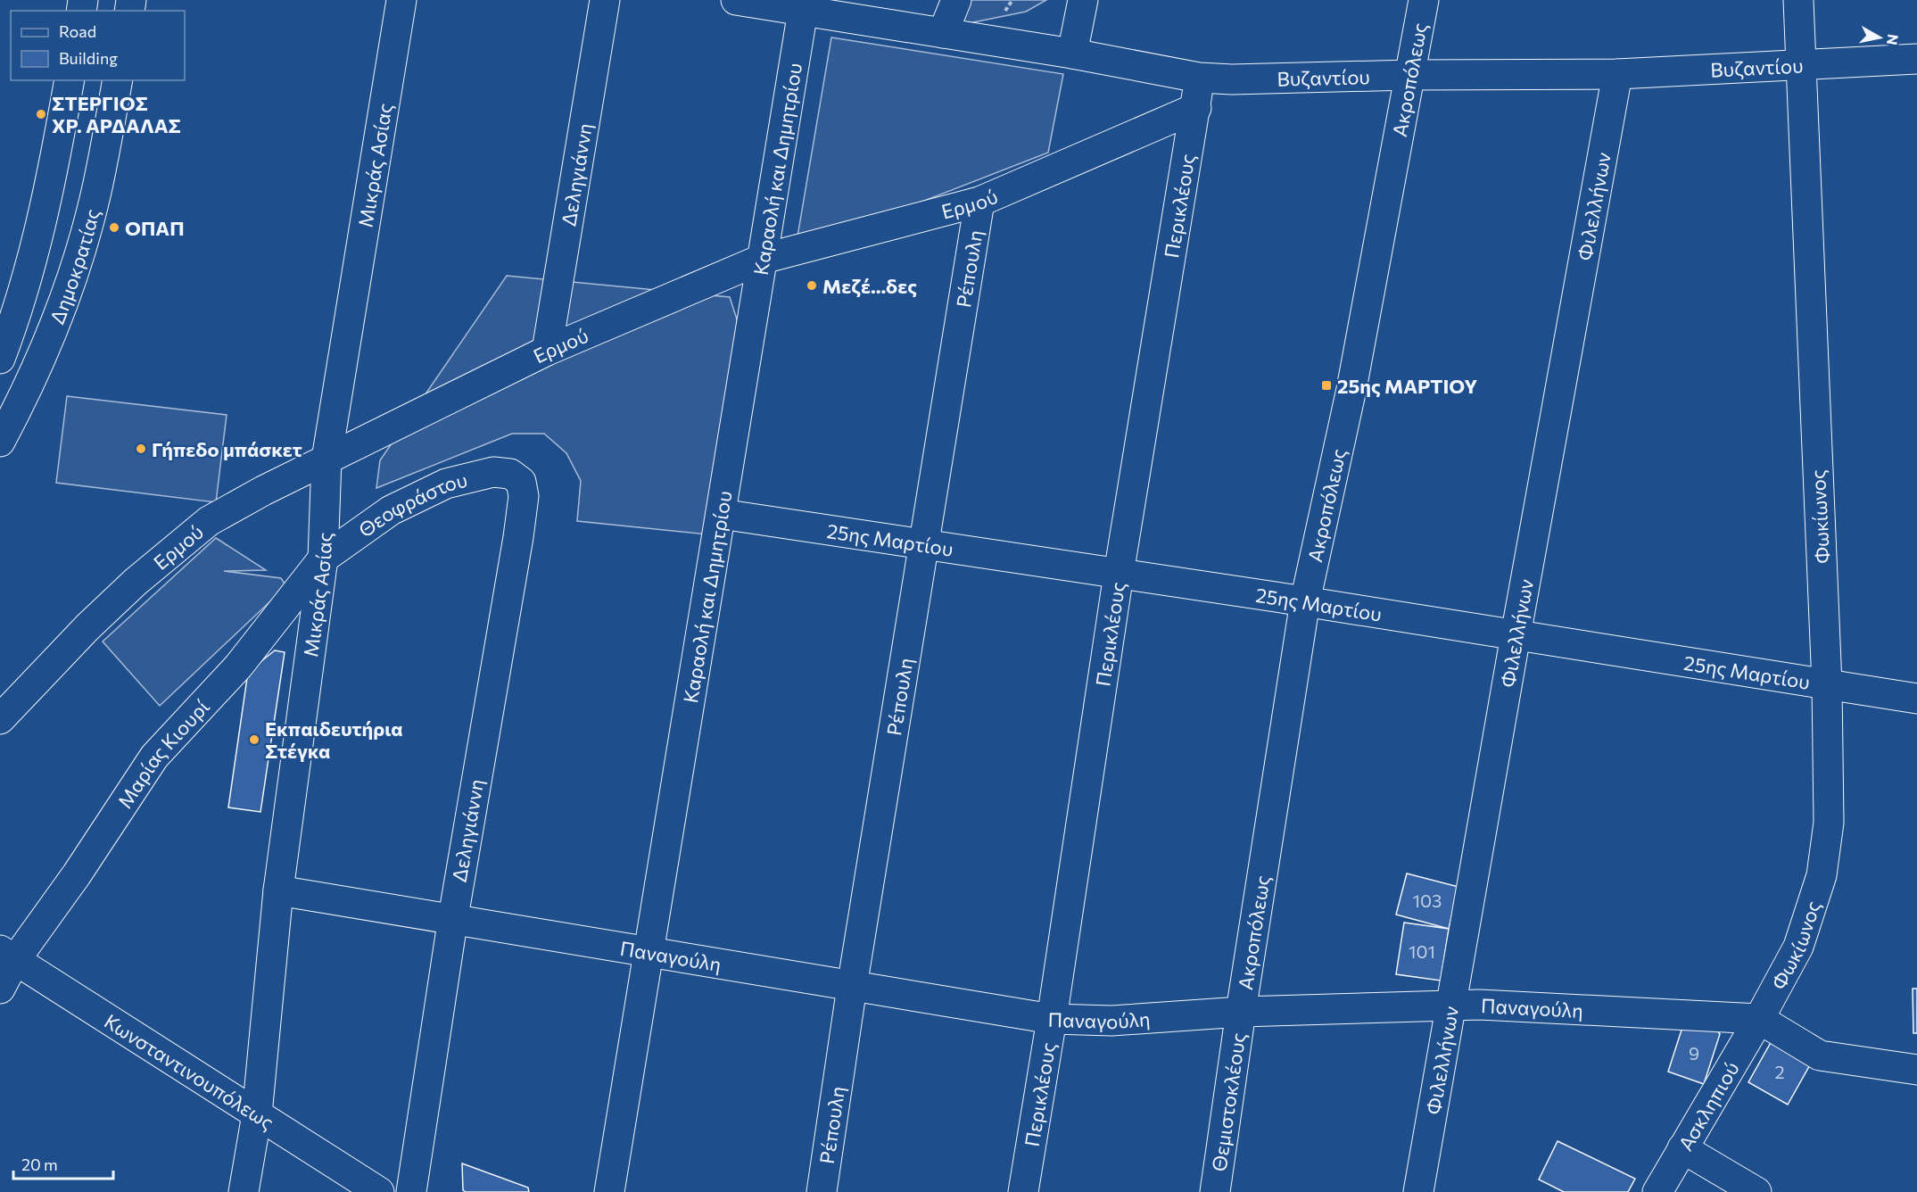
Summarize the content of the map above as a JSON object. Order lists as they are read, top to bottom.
{
  "streets": {
    "street": [
      "Βυζαντίου",
      "Ακροπόλεως",
      "Μικράς Ασίας",
      "Καραολή και Δημητρίου",
      "Δεληγιάννη",
      "Ερμού",
      "Περικλέους",
      "Φιλελλήνων",
      "Δημοκρατίας",
      "Ρέπουλη",
      "Θεοφράστου",
      "Φωκίωνος",
      "25ης Μαρτίου",
      "Μαρίας Κιουρί",
      "Παναγούλη",
      "Κωνσταντινουπόλεως",
      "Θεμιστοκλέους",
      "Ασκληπιού"
    ]
  },
  "crossings": [
    ["Βυζαντίου", "Ακροπόλεως"],
    ["Βυζαντίου", "Καραολή και Δημητρίου"],
    ["Βυζαντίου", "Περικλέους"],
    ["Βυζαντίου", "Φιλελλήνων"],
    ["Βυζαντίου", "Φωκίωνος"],
    ["Ακροπόλεως", "25ης Μαρτίου"],
    ["Ακροπόλεως", "Παναγούλη"],
    ["Ακροπόλεως", "Θεμιστοκλέους"],
    ["Μικράς Ασίας", "Ερμού"],
    ["Μικράς Ασίας", "Θεοφράστου"],
    ["Μικράς Ασίας", "Μαρίας Κιουρί"],
    ["Μικράς Ασίας", "Παναγούλη"],
    ["Μικράς Ασίας", "Κωνσταντινουπόλεως"],
    ["Καραολή και Δημητρίου", "Ερμού"],
    ["Καραολή και Δημητρίου", "25ης Μαρτίου"],
    ["Καραολή και Δημητρίου", "Παναγούλη"],
    ["Δεληγιάννη", "Ερμού"],
    ["Δεληγιάννη", "Θεοφράστου"],
    ["Δεληγιάννη", "Παναγούλη"],
    ["Ερμού", "Περικλέους"],
    ["Ερμού", "Ρέπουλη"],
    ["Περικλέους", "25ης Μαρτίου"],
    ["Περικλέους", "Παναγούλη"],
    ["Φιλελλήνων", "25ης Μαρτίου"],
    ["Φιλελλήνων", "Παναγούλη"],
    ["Ρέπουλη", "25ης Μαρτίου"],
    ["Ρέπουλη", "Παναγούλη"],
    ["Θεοφράστου", "Μαρίας Κιουρί"],
    ["Φωκίωνος", "25ης Μαρτίου"],
    ["Φωκίωνος", "Παναγούλη"],
    ["Φωκίωνος", "Ασκληπιού"],
    ["Μαρίας Κιουρί", "Κωνσταντινουπόλεως"],
    ["Παναγούλη", "Θεμιστοκλέους"],
    ["Παναγούλη", "Ασκληπιού"]
  ],
  "places": {
    "other": [
      "ΣΤΕΡΓΙΟΣ ΧΡ. ΑΡΔΑΛΑΣ",
      "ΟΠΑΠ",
      "Μεζέ...δες",
      "Γήπεδο μπάσκετ",
      "Εκπαιδευτήρια Στέγκα"
    ],
    "transit": ["25ης ΜΑΡΤΙΟΥ"]
  },
  "house_numbers": [
    "103",
    "101",
    "9",
    "2"
  ],
  "legend": ["Road", "Building"],
  "scale_bar": "20 m",
  "north": "right"
}
